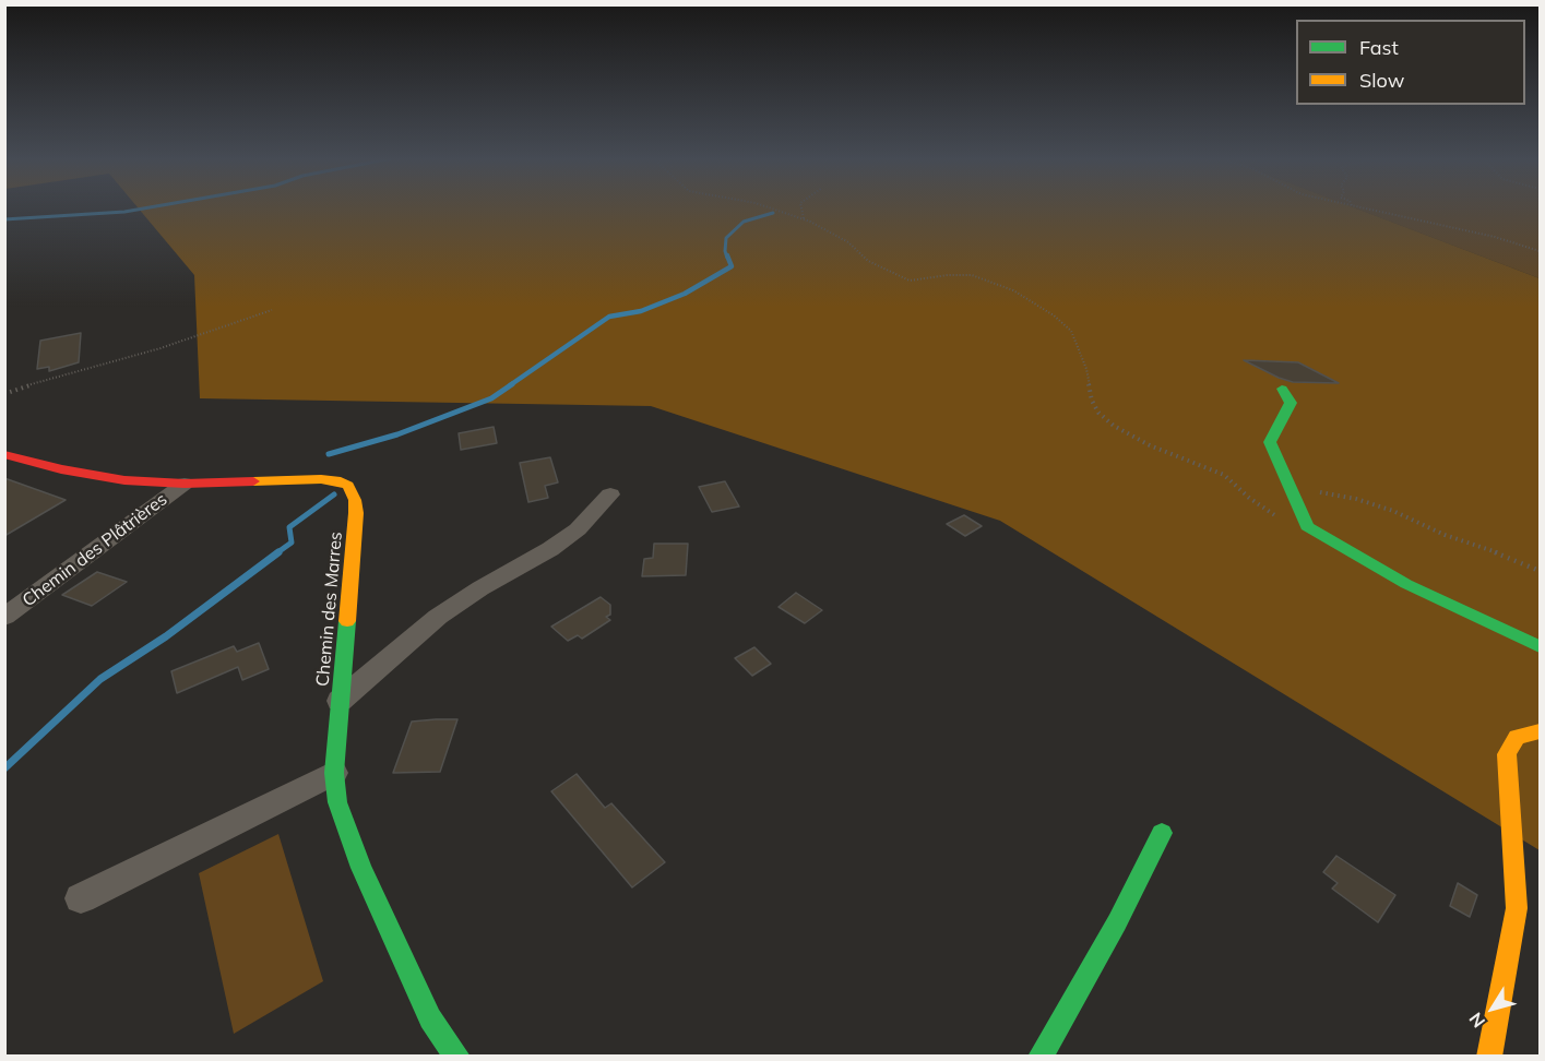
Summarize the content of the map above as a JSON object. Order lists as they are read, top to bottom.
{
  "streets": {
    "street": ["Chemin des Plâtrières", "Chemin des Marres"]
  },
  "crossings": [
    ["Chemin des Plâtrières", "Chemin des Marres"]
  ],
  "legend": ["Fast", "Slow"],
  "north": "bottom left"
}
